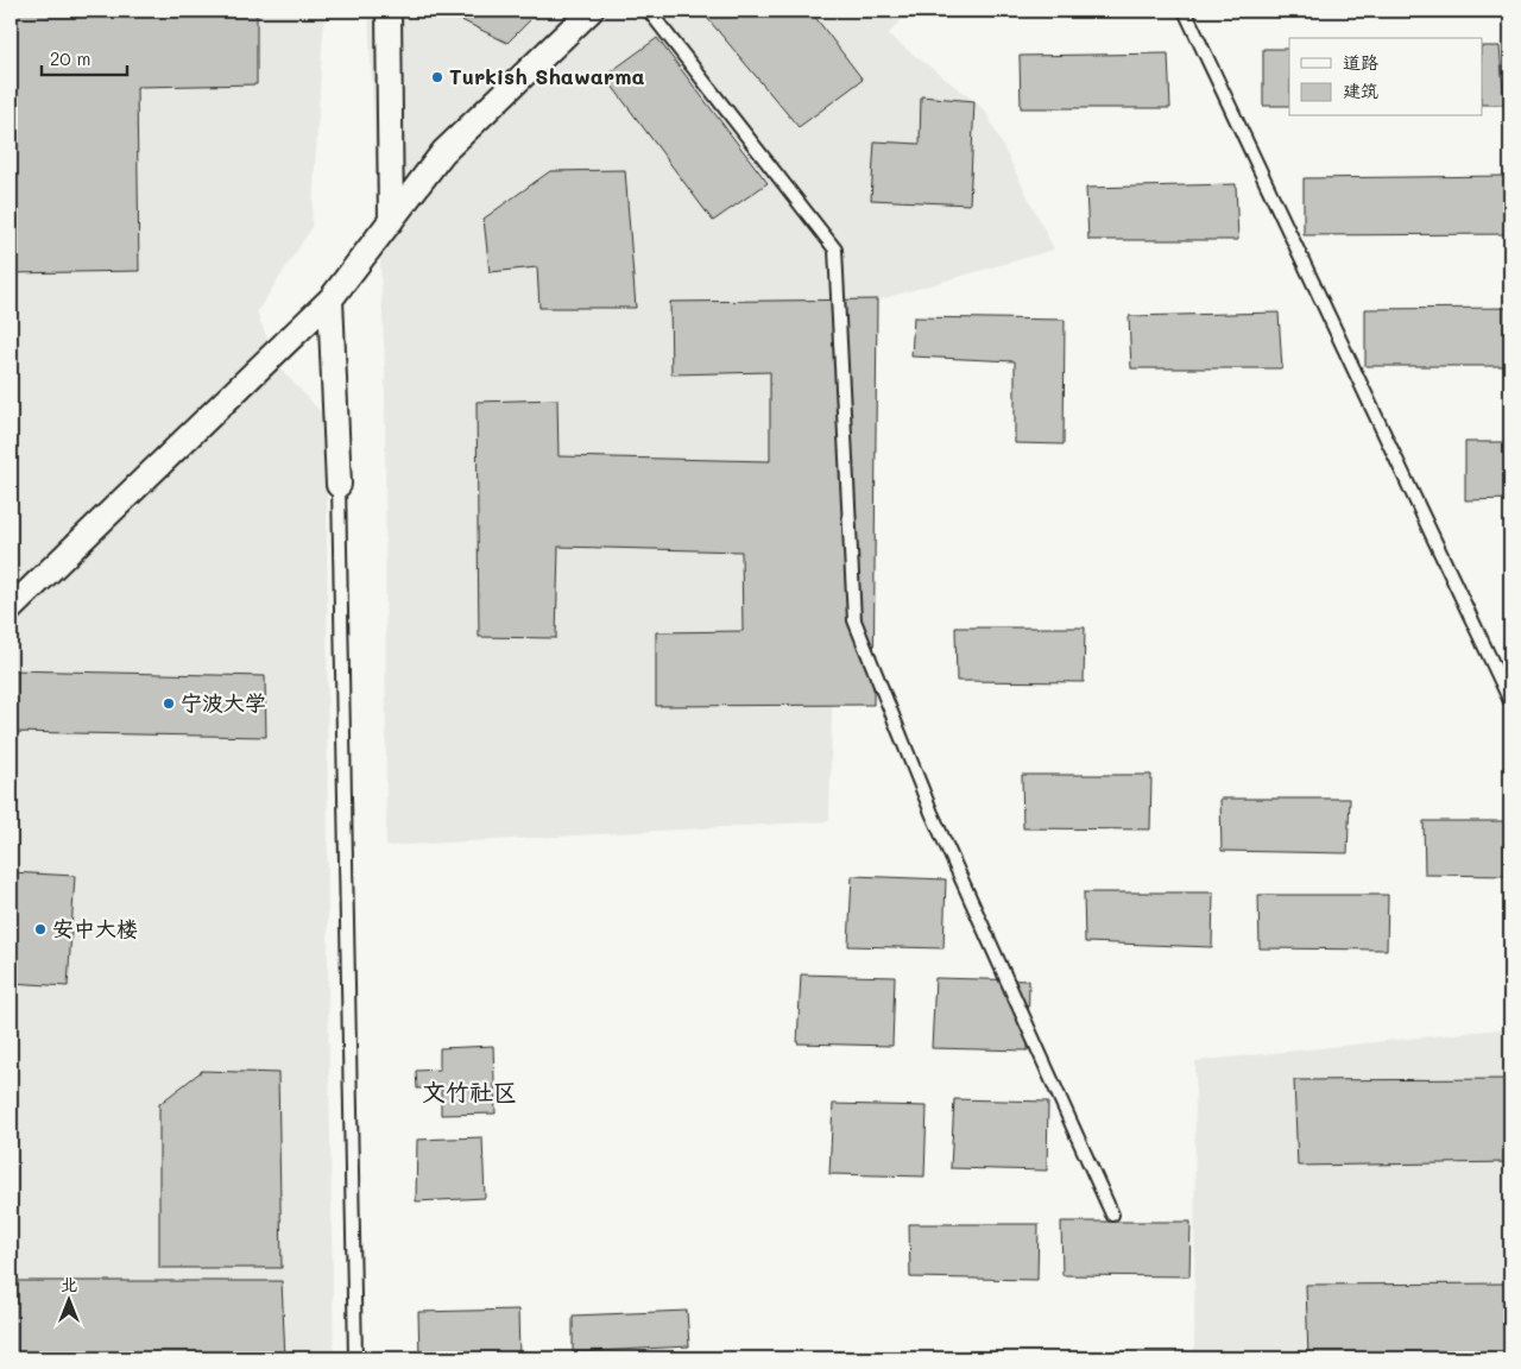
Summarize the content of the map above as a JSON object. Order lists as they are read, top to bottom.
{
  "districts": ["文竹社区"],
  "places": ["Turkish Shawarma", "宁波大学", "安中大楼"],
  "legend": ["道路", "建筑"],
  "scale_bar": "20 m",
  "north": "top"
}
